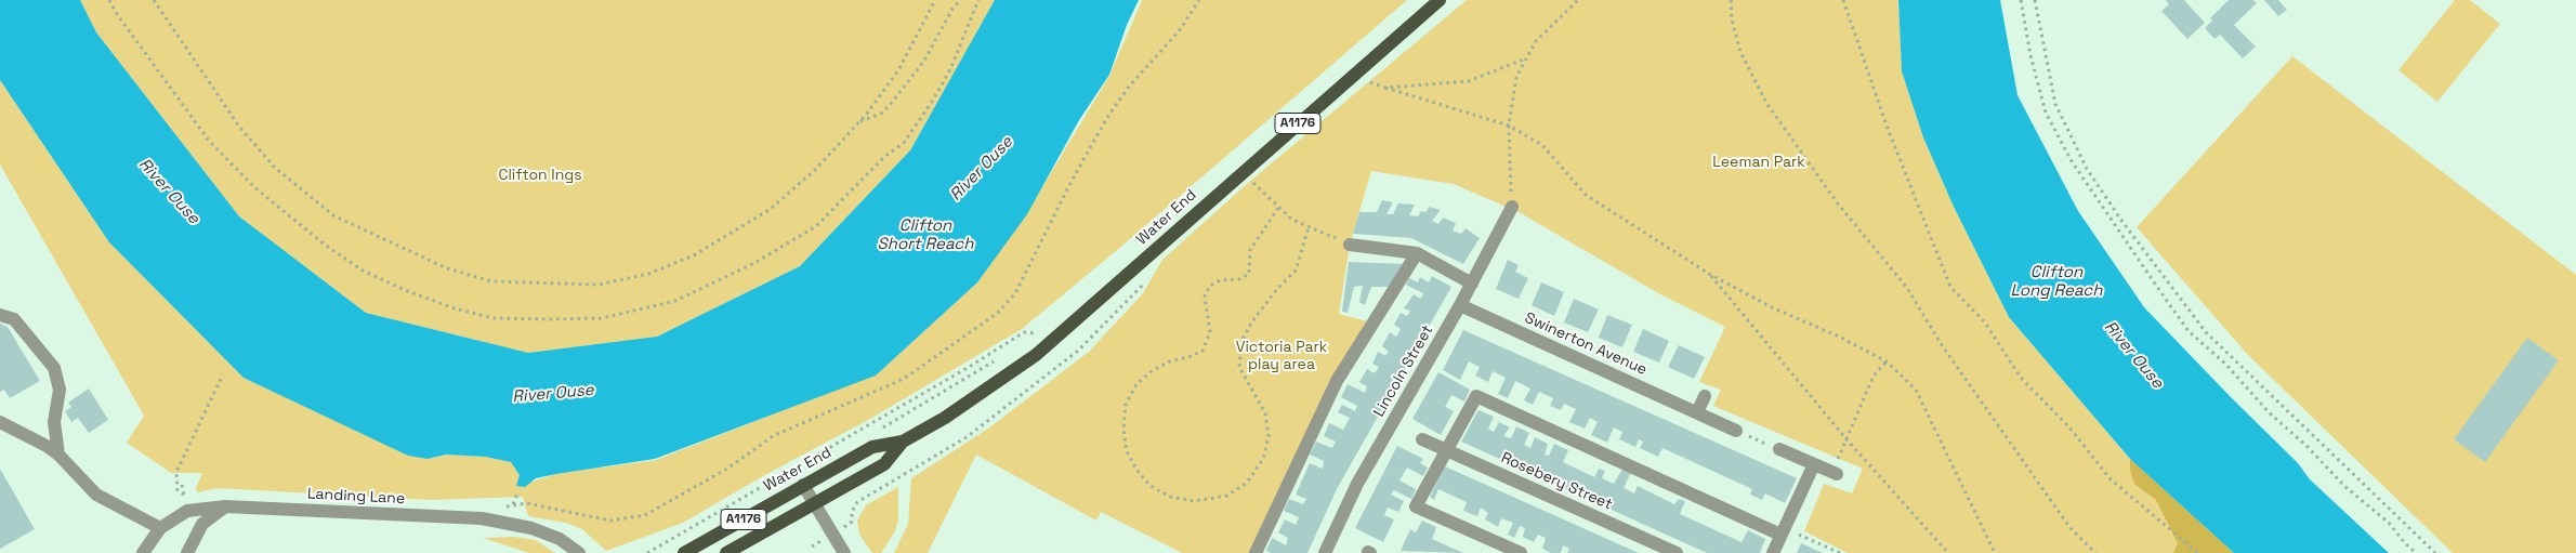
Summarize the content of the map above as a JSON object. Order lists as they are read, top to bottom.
{
  "streets": {
    "main road": ["A1176", "Water End"],
    "street": [
      "Swinerton Avenue",
      "Lincoln Street",
      "Rosebery Street",
      "Landing Lane"
    ]
  },
  "crossings": [
    ["Swinerton Avenue", "Lincoln Street"]
  ],
  "water": ["River Ouse", "Clifton Short Reach", "Clifton Long Reach"],
  "parks": ["Leeman Park", "Clifton Ings", "Victoria Park play area"]
}
